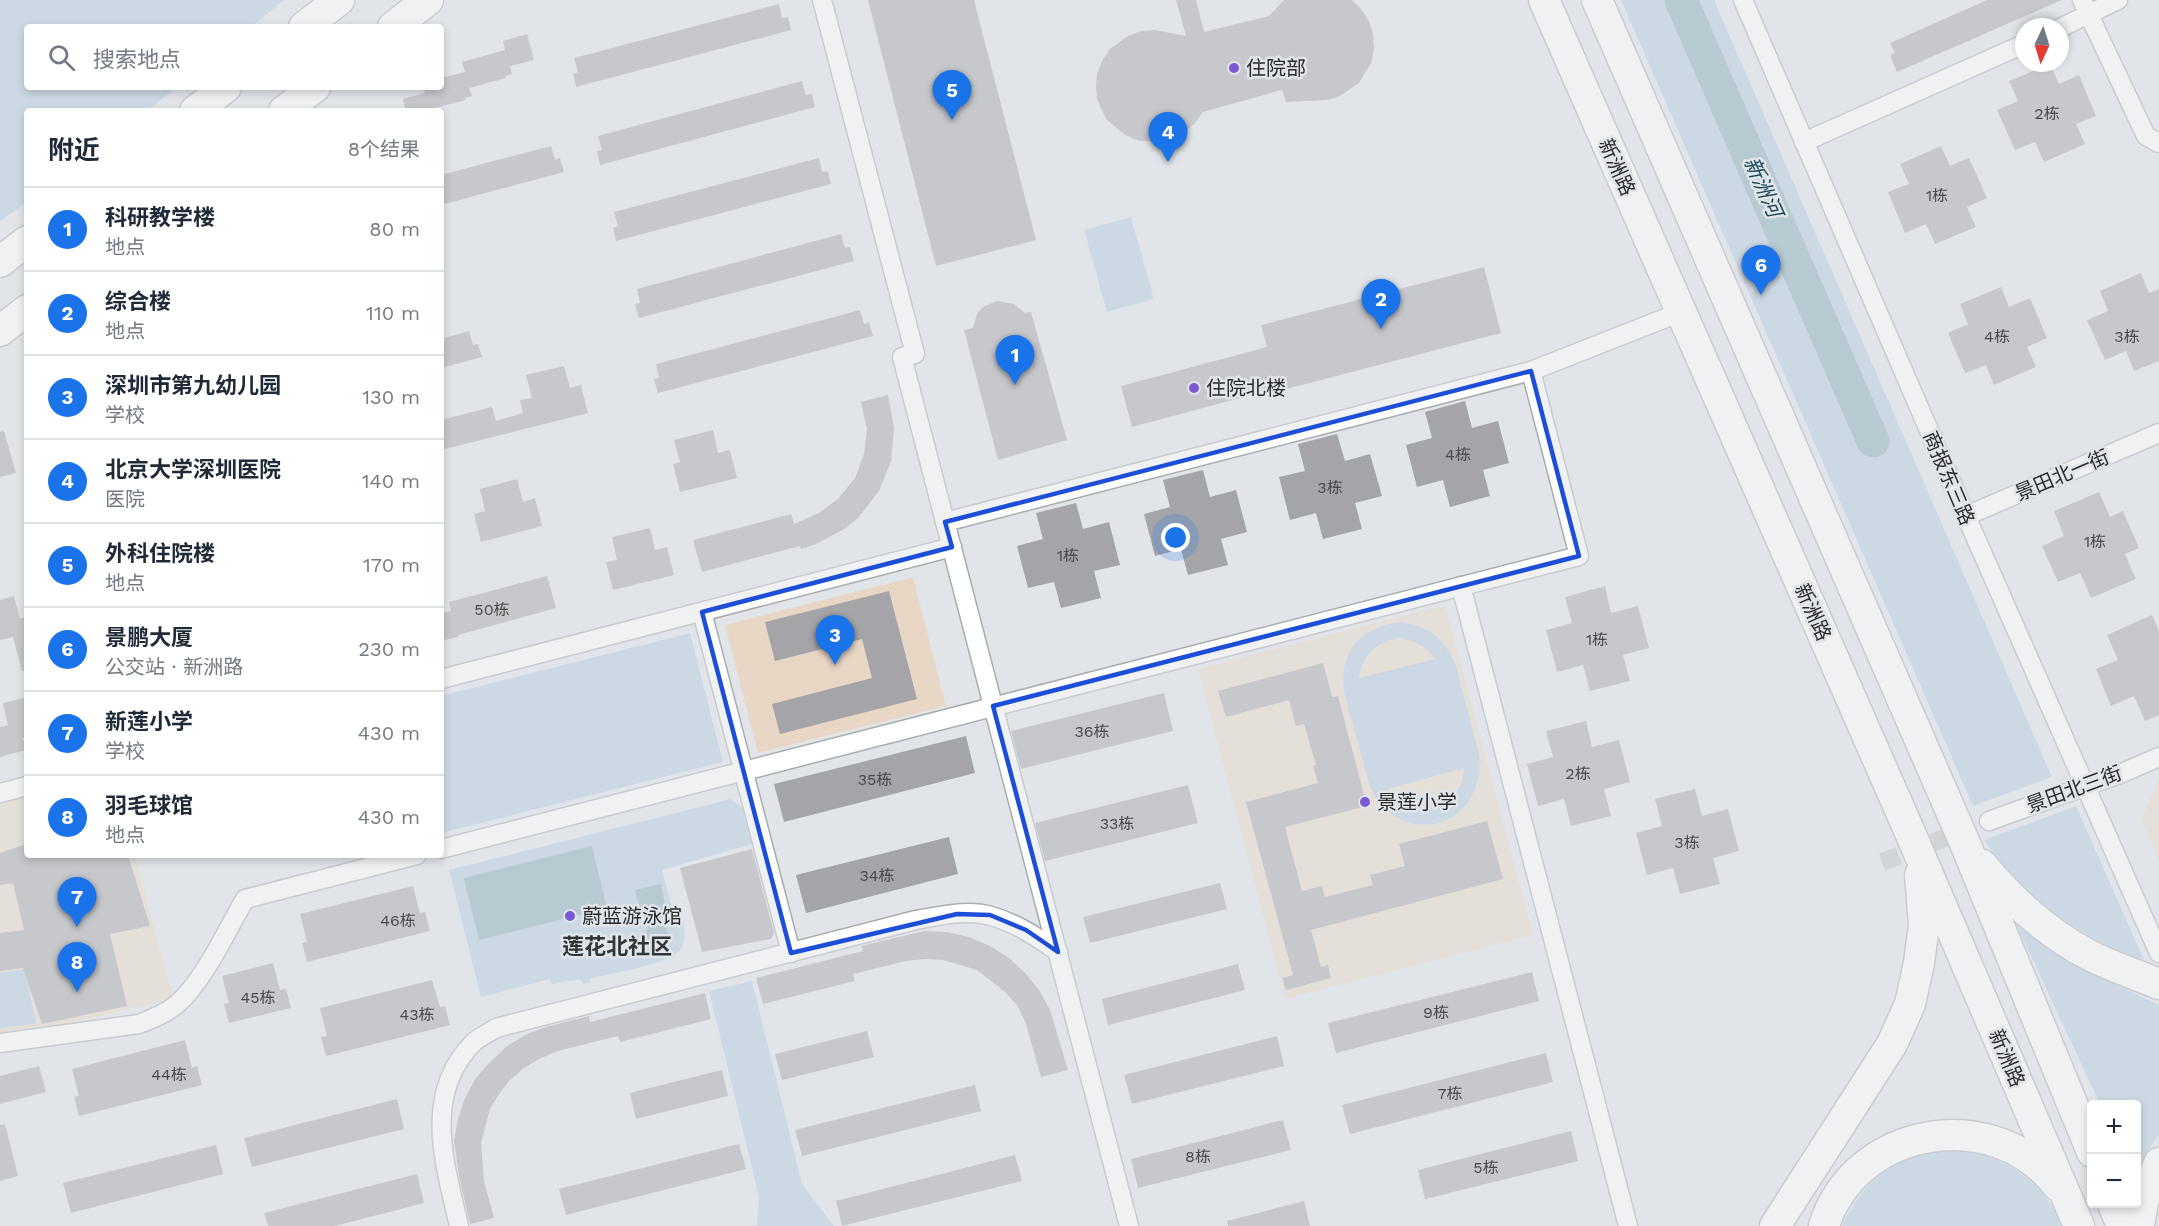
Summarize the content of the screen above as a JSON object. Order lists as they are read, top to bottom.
{
  "streets": {
    "main road": ["新洲路"],
    "street": ["景田北一街", "商报东三路", "景田北三街"]
  },
  "crossings": [
    ["景田北一街", "商报东三路"],
    ["商报东三路", "景田北三街"]
  ],
  "districts": ["莲花北社区"],
  "water": ["新洲河"],
  "places": [
    "住院部",
    "住院北楼",
    "景莲小学",
    "蔚蓝游泳馆"
  ],
  "house_numbers": [
    "2栋",
    "1栋",
    "4栋",
    "3栋",
    "4栋",
    "3栋",
    "1栋",
    "1栋",
    "50栋",
    "1栋",
    "36栋",
    "2栋",
    "35栋",
    "33栋",
    "3栋",
    "34栋",
    "46栋",
    "45栋",
    "9栋",
    "43栋",
    "44栋",
    "7栋",
    "8栋",
    "5栋"
  ],
  "north": "bottom",
  "page": {
    "search": "搜索地点",
    "pins": [
      "5",
      "4",
      "6",
      "2",
      "1",
      "3",
      "7",
      "8"
    ],
    "heading": ["附近", "8个结果"],
    "list": [
      {
        "mark": "1",
        "name": "科研教学楼",
        "note": "地点",
        "value": "80 m"
      },
      {
        "mark": "2",
        "name": "综合楼",
        "note": "地点",
        "value": "110 m"
      },
      {
        "mark": "3",
        "name": "深圳市第九幼儿园",
        "note": "学校",
        "value": "130 m"
      },
      {
        "mark": "4",
        "name": "北京大学深圳医院",
        "note": "医院",
        "value": "140 m"
      },
      {
        "mark": "5",
        "name": "外科住院楼",
        "note": "地点",
        "value": "170 m"
      },
      {
        "mark": "6",
        "name": "景鹏大厦",
        "note": "公交站 · 新洲路",
        "value": "230 m"
      },
      {
        "mark": "7",
        "name": "新莲小学",
        "note": "学校",
        "value": "430 m"
      },
      {
        "mark": "8",
        "name": "羽毛球馆",
        "note": "地点",
        "value": "430 m"
      }
    ],
    "map_buttons": ["+", "−"]
  }
}
